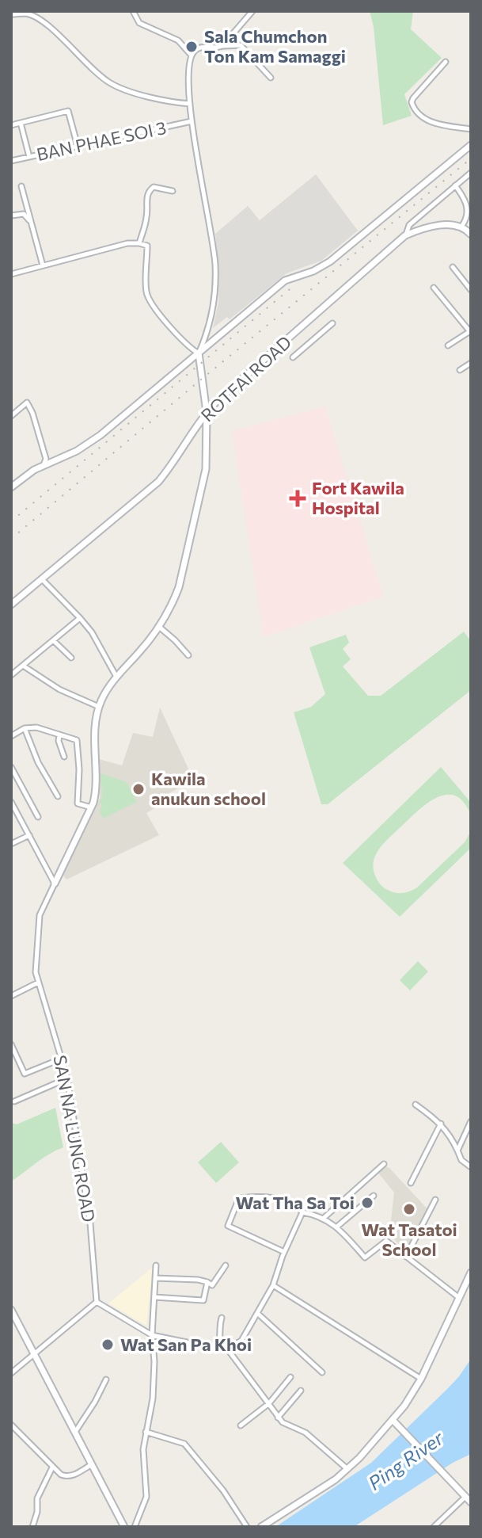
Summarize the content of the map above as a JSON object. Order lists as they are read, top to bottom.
{
  "streets": {
    "street": ["BAN PHAE SOI 3", "ROTFAI ROAD", "SAN NA LUNG ROAD"]
  },
  "crossings": [
    ["ROTFAI ROAD", "SAN NA LUNG ROAD"]
  ],
  "water": ["Ping River"],
  "places": {
    "other": [
      "Sala Chumchon Ton Kam Samaggi",
      "Kawila anukun school",
      "Wat Tha Sa Toi",
      "Wat Tasatoi School",
      "Wat San Pa Khoi"
    ],
    "health": ["Fort Kawila Hospital"]
  }
}
